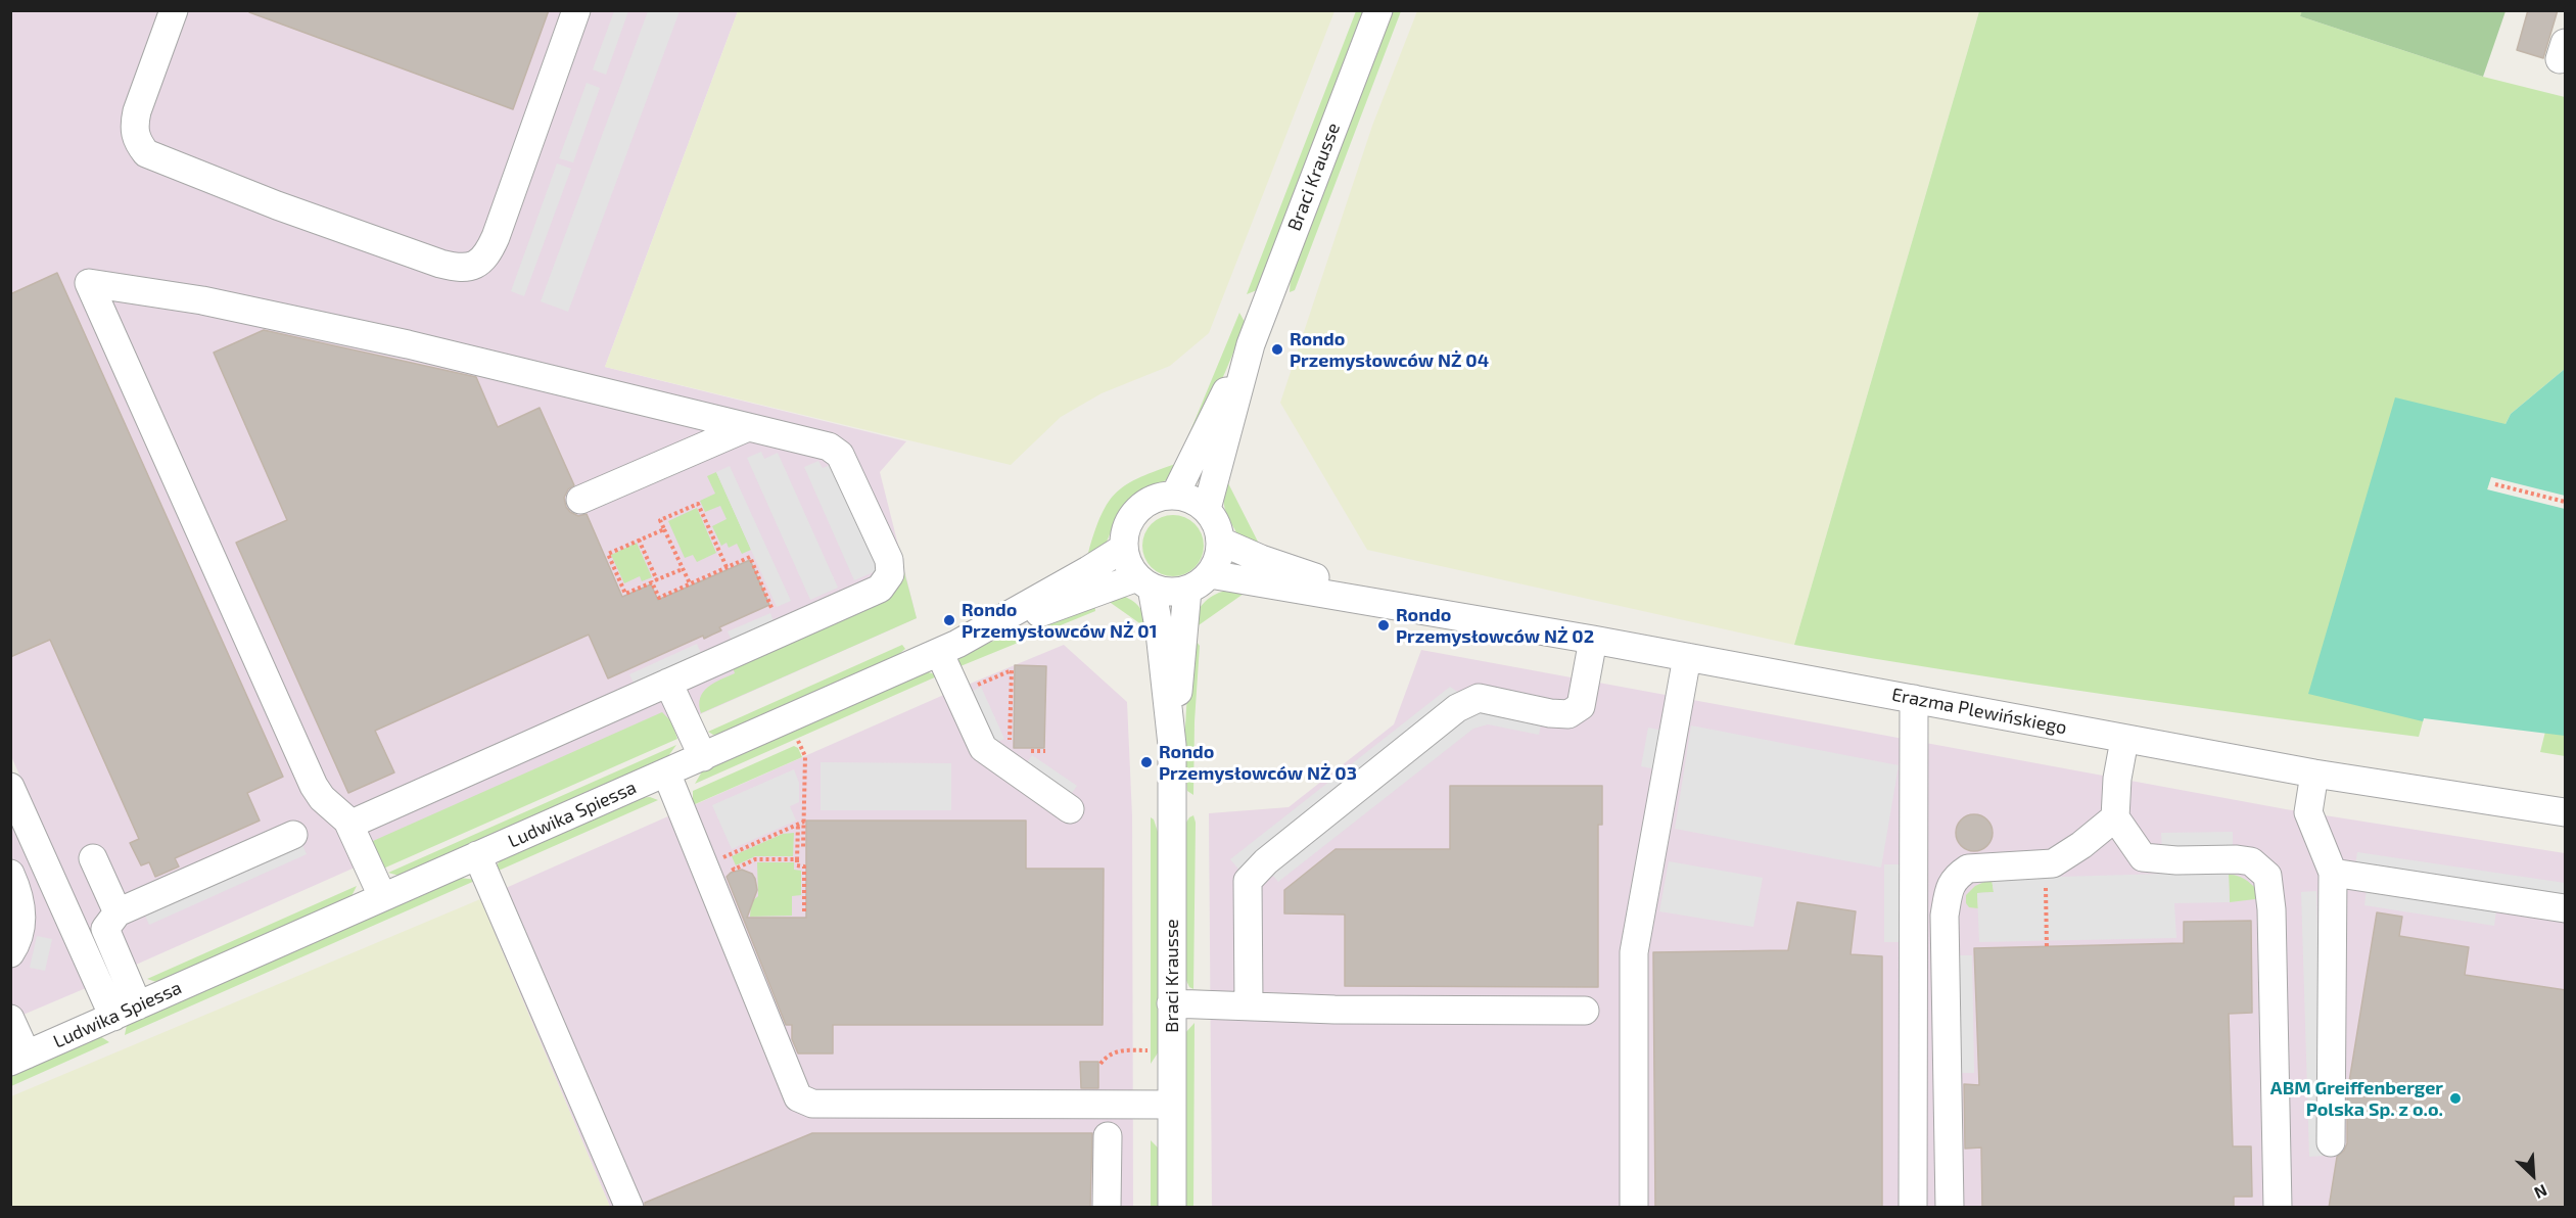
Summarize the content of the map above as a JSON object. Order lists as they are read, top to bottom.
{
  "streets": {
    "street": ["Braci Krausse", "Erazma Plewińskiego", "Ludwika Spiessa"]
  },
  "crossings": [
    ["Braci Krausse", "Erazma Plewińskiego"],
    ["Braci Krausse", "Ludwika Spiessa"],
    ["Erazma Plewińskiego", "Ludwika Spiessa"]
  ],
  "places": [
    "Rondo Przemysłowców NŻ 04",
    "Rondo Przemysłowców NŻ 01",
    "Rondo Przemysłowców NŻ 02",
    "Rondo Przemysłowców NŻ 03",
    "ABM Greiffenberger Polska Sp. z o.o."
  ],
  "north": "bottom right"
}
